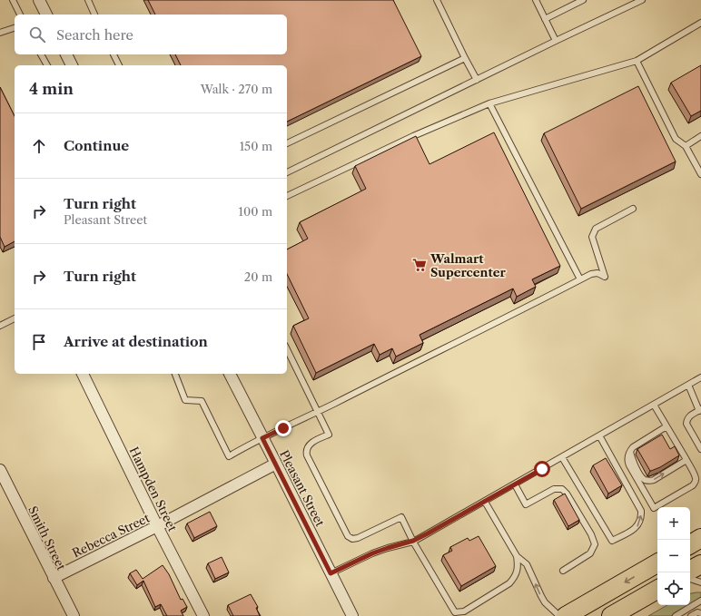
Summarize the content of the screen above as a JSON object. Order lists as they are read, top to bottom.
{
  "streets": {
    "street": [
      "Pleasant Street",
      "Hampden Street",
      "Rebecca Street",
      "Smith Street"
    ]
  },
  "crossings": [
    ["Pleasant Street", "Rebecca Street"],
    ["Hampden Street", "Rebecca Street"],
    ["Rebecca Street", "Smith Street"]
  ],
  "places": {
    "supermarket": ["Walmart Supercenter"]
  },
  "page": {
    "search": "Search here",
    "heading": ["4 min", "Walk · 270 m"],
    "list": [
      ["Continue", "150 m"],
      ["Turn right", "Pleasant Street", "100 m"],
      ["Turn right", "20 m"],
      "Arrive at destination"
    ],
    "map_buttons": ["+", "−"]
  }
}
